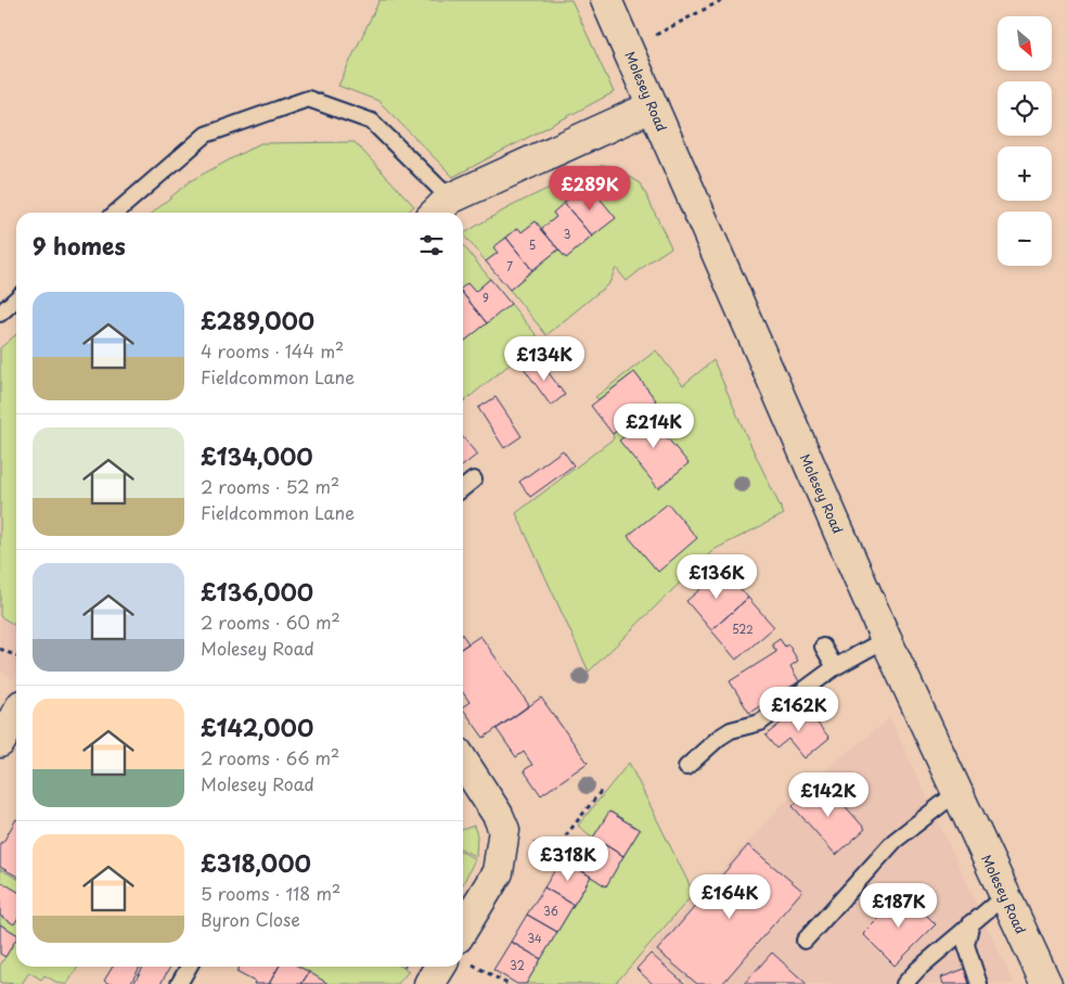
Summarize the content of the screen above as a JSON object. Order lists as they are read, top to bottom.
{
  "streets": {
    "street": ["Molesey Road"]
  },
  "house_numbers": [
    "3",
    "5",
    "7",
    "9",
    "522",
    "36",
    "34",
    "32"
  ],
  "north": "bottom right",
  "page": {
    "map_buttons": ["+", "−"],
    "price": [
      "£289K",
      "£134K",
      "£214K",
      "£136K",
      "£162K",
      "£142K",
      "£318K",
      "£164K",
      "£187K"
    ],
    "heading": "9 homes",
    "list": [
      {
        "name": "£289,000",
        "note": "4 rooms · 144 m² · Fieldcommon Lane"
      },
      {
        "name": "£134,000",
        "note": "2 rooms · 52 m² · Fieldcommon Lane"
      },
      {
        "name": "£136,000",
        "note": "2 rooms · 60 m² · Molesey Road"
      },
      {
        "name": "£142,000",
        "note": "2 rooms · 66 m² · Molesey Road"
      },
      {
        "name": "£318,000",
        "note": "5 rooms · 118 m² · Byron Close"
      }
    ]
  }
}
